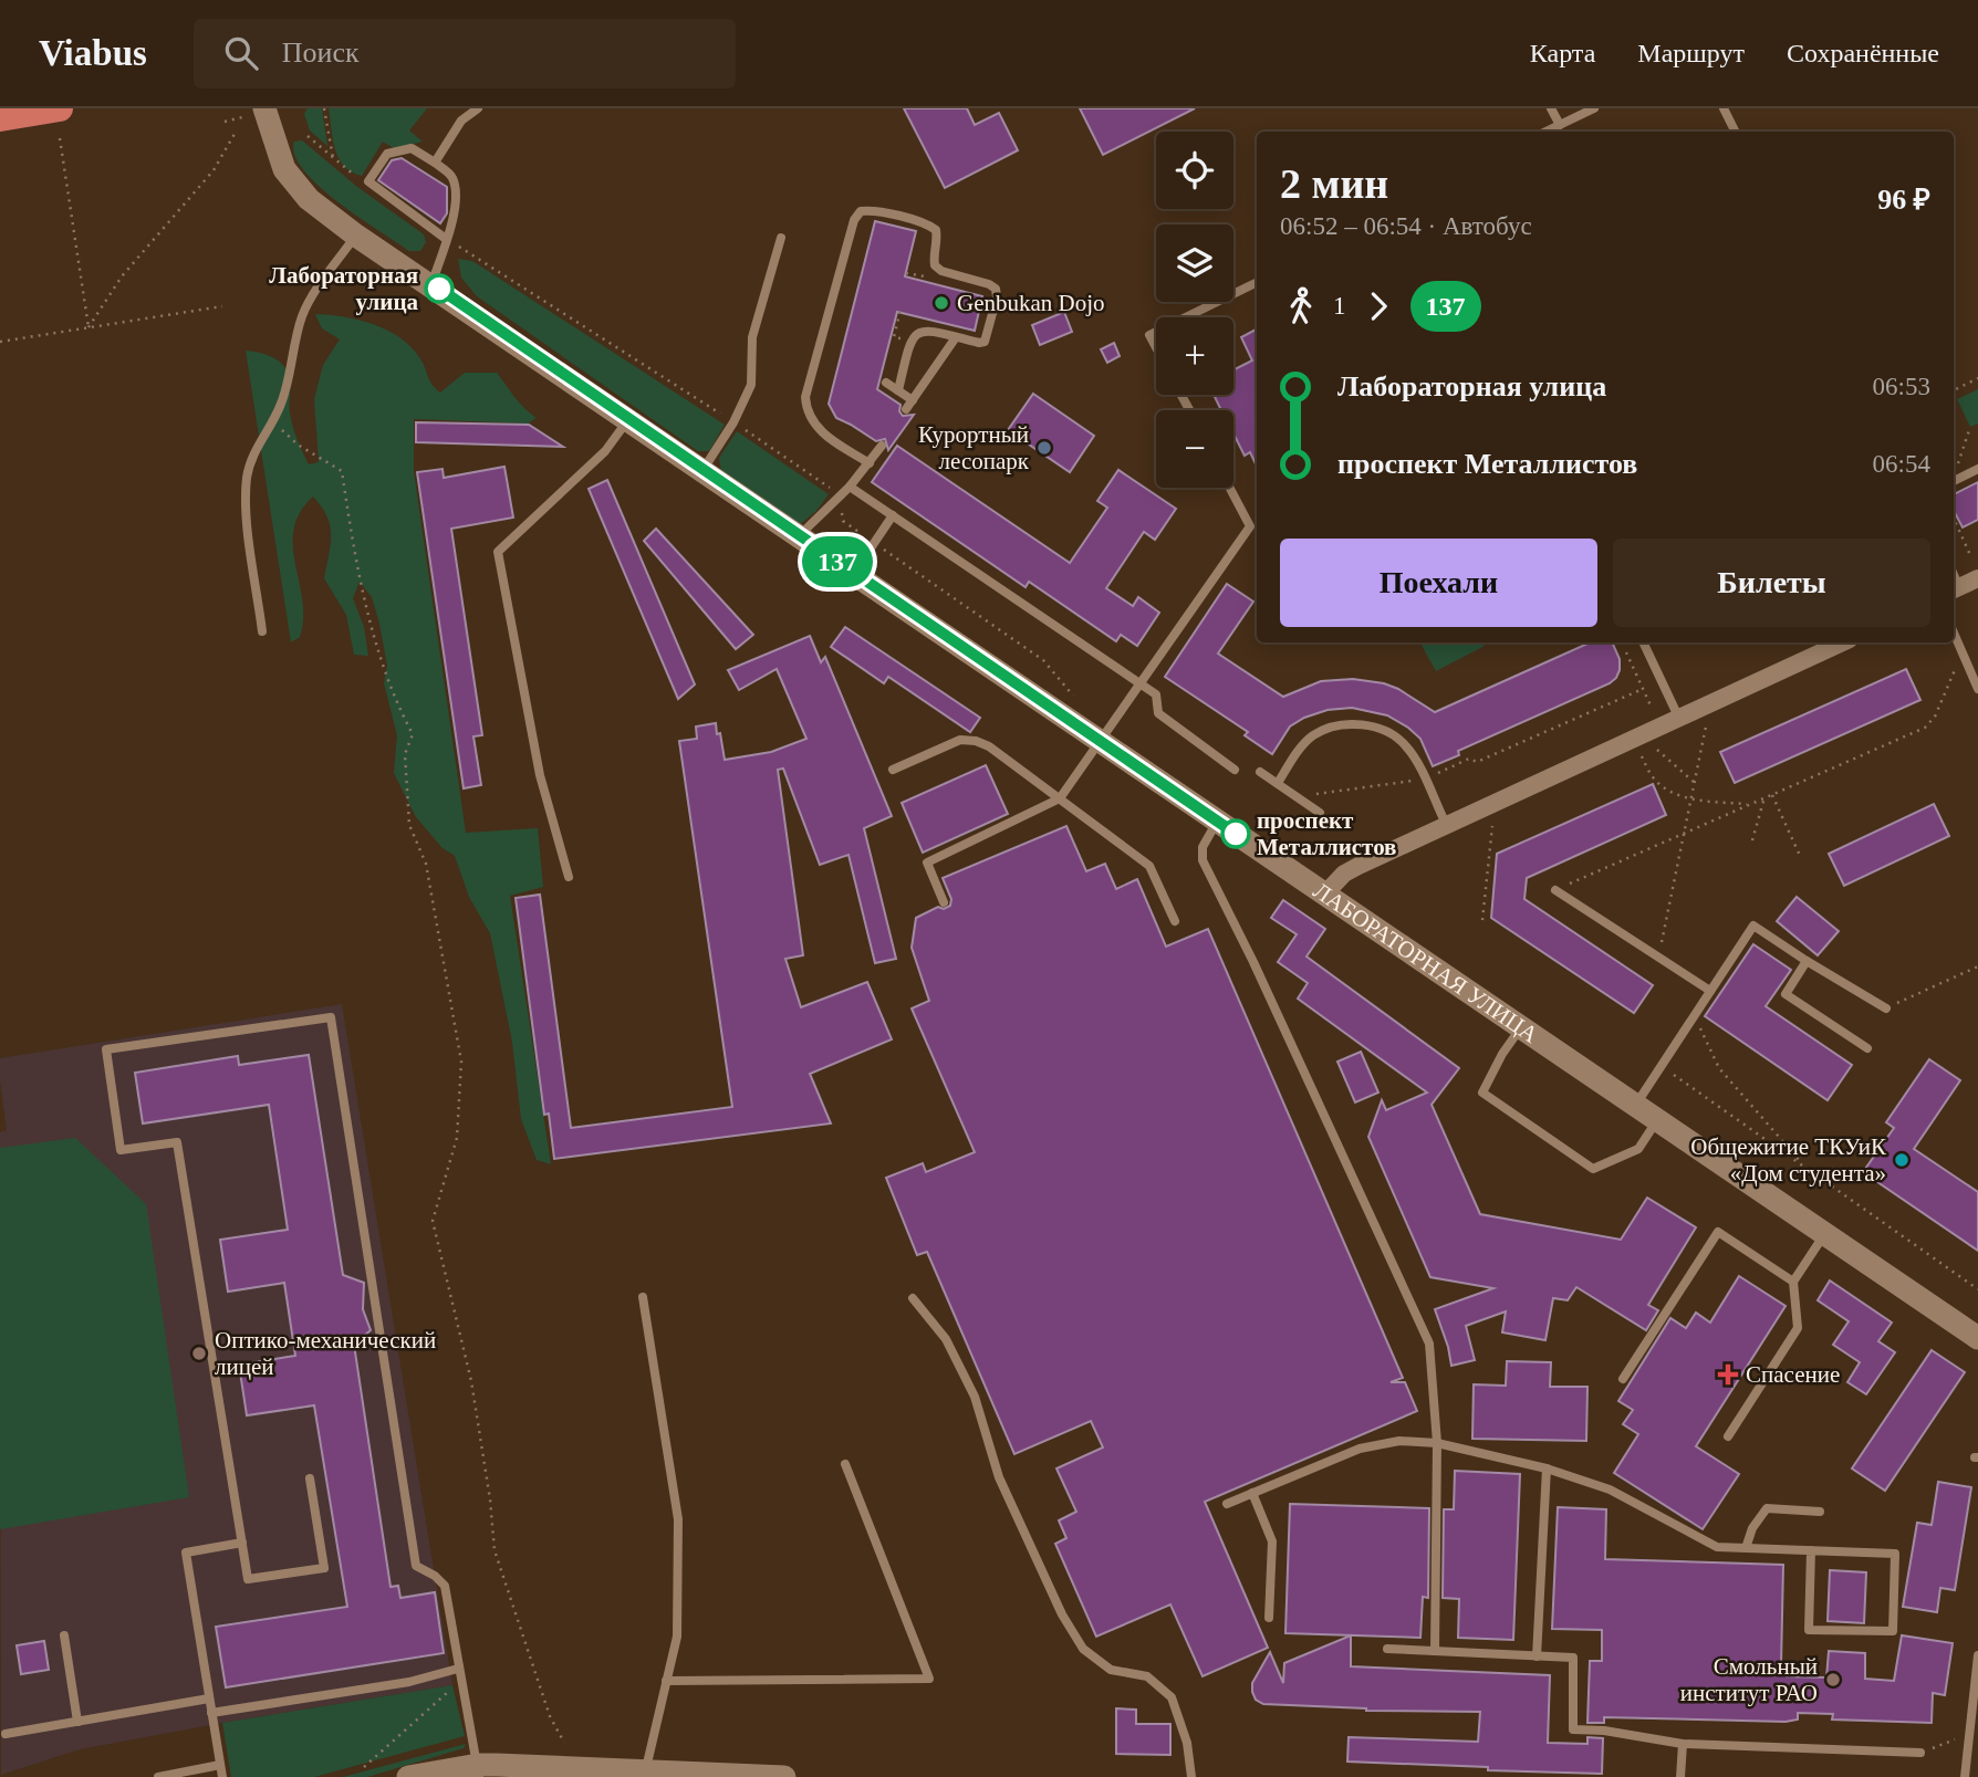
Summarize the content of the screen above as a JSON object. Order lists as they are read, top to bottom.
{
  "streets": {
    "street": ["ЛАБОРАТОРНАЯ УЛИЦА"]
  },
  "places": {
    "other": [
      "Лабораторная улица",
      "Genbukan Dojo",
      "Курортный лесопарк",
      "проспект Металлистов",
      "Общежитие ТКУиК «Дом студента»",
      "Оптико-механический лицей",
      "Смольный институт РАО"
    ],
    "health": ["Спасение"]
  },
  "lines": ["bus line 137"],
  "page": {
    "header": "Viabus",
    "search": "Поиск",
    "nav": ["Карта", "Маршрут", "Сохранённые"],
    "on_map": "137",
    "map_buttons": ["+", "−"],
    "heading": ["2 мин", "06:52 – 06:54 · Автобус", "96 ₽"],
    "legs": ["1", "137"],
    "list": [
      {
        "name": "Лабораторная улица",
        "value": "06:53"
      },
      {
        "name": "проспект Металлистов",
        "value": "06:54"
      }
    ],
    "buttons": ["Поехали", "Билеты"]
  }
}
